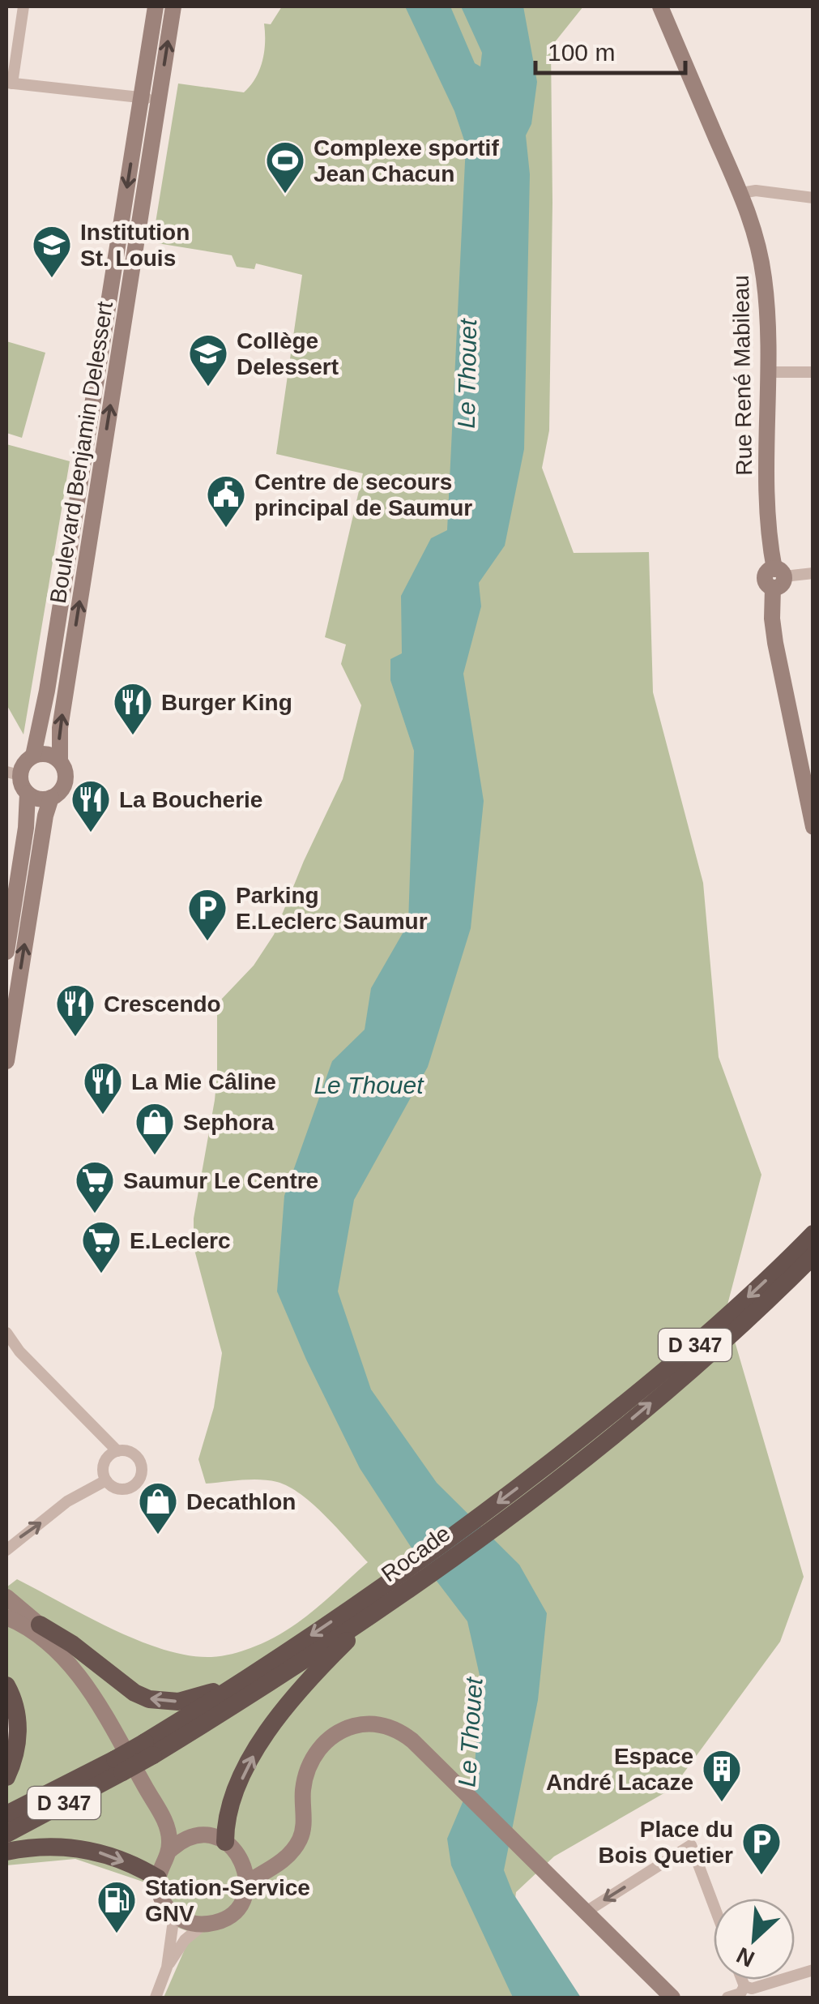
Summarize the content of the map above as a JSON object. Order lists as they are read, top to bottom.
{
  "streets": {
    "highway": ["D 347", "Rocade"],
    "main road": ["Rue René Mabileau", "Boulevard Benjamin Delessert"]
  },
  "crossings": [
    ["D 347", "Rocade"]
  ],
  "water": ["Le Thouet"],
  "places": {
    "sports": ["Complexe sportif Jean Chacun"],
    "school or university": ["Institution St. Louis", "Collège Delessert"],
    "public building": ["Centre de secours principal de Saumur"],
    "restaurant": [
      "Burger King",
      "La Boucherie",
      "Crescendo",
      "La Mie Câline"
    ],
    "parking": ["Parking E.Leclerc Saumur", "Place du Bois Quetier"],
    "shop": ["Sephora", "Decathlon"],
    "supermarket": ["Saumur Le Centre", "E.Leclerc"],
    "building": ["Espace André Lacaze"],
    "fuel station": ["Station-Service GNV"]
  },
  "scale_bar": "100 m",
  "north": "bottom left"
}
